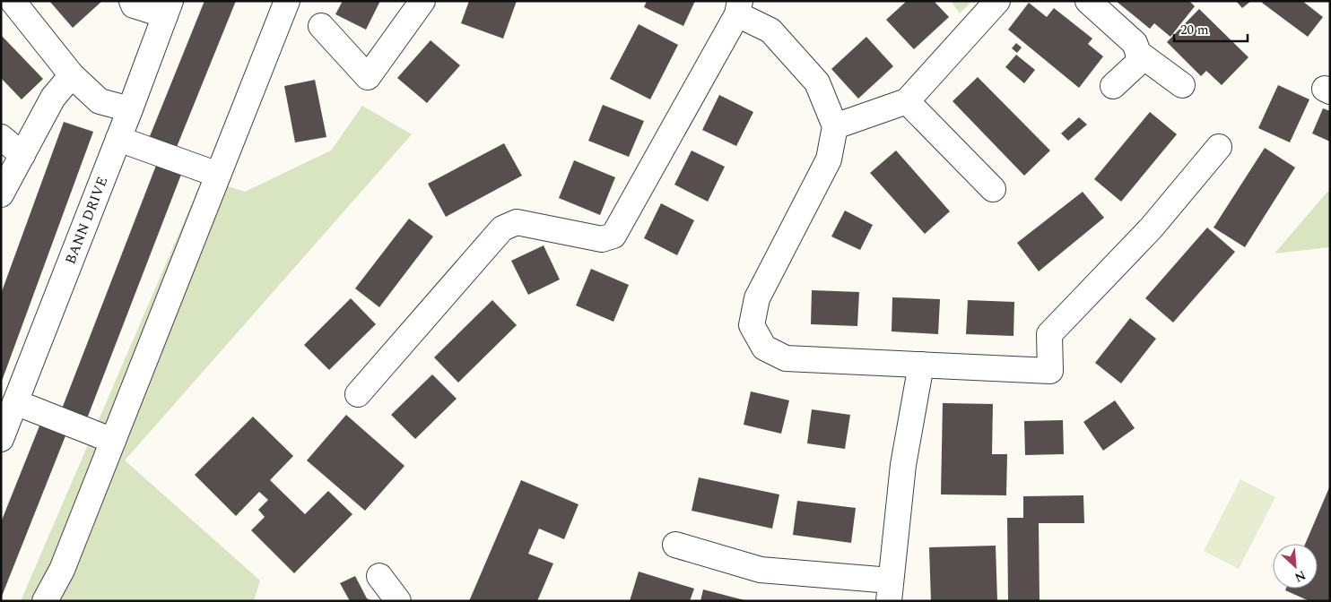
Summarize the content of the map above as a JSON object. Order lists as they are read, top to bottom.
{
  "streets": {
    "street": ["BANN DRIVE"]
  },
  "scale_bar": "20 m",
  "north": "bottom right"
}
